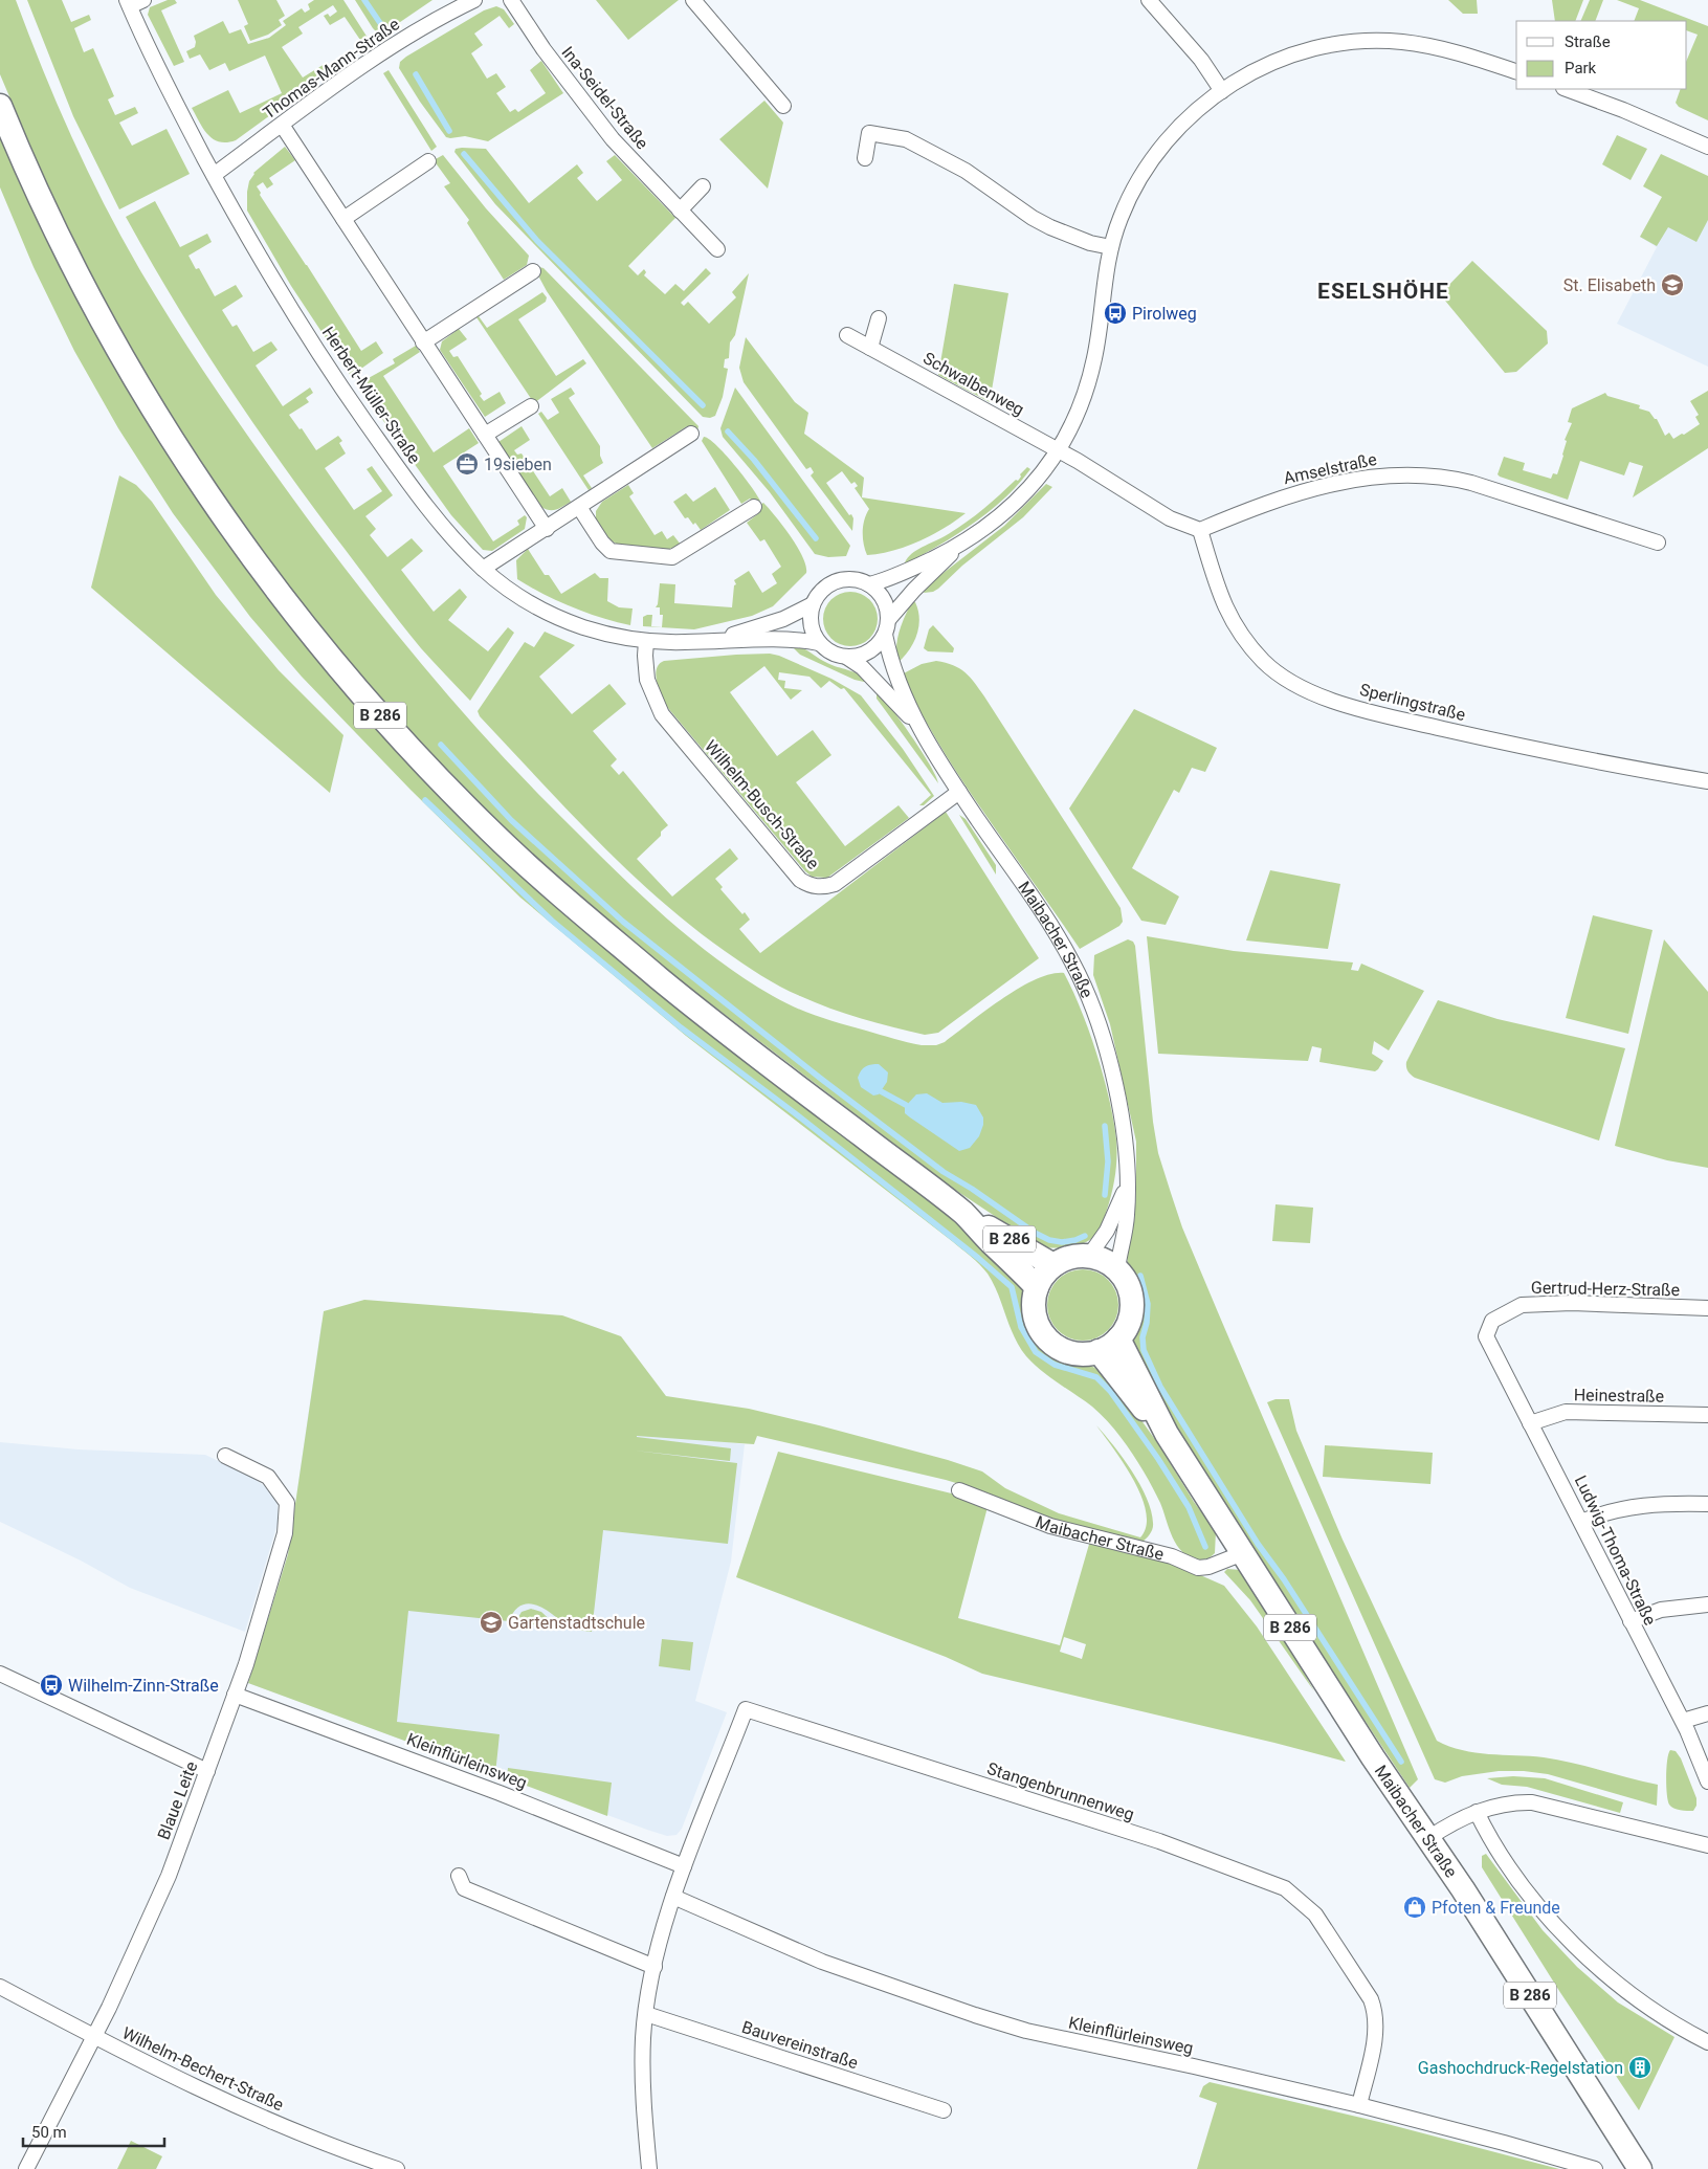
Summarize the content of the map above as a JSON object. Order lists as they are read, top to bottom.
{
  "streets": {
    "main road": ["B 286", "Maibacher Straße"],
    "street": [
      "Thomas-Mann-Straße",
      "Ina-Seidel-Straße",
      "Schwalbenweg",
      "Herbert-Müller-Straße",
      "Amselstraße",
      "Sperlingstraße",
      "Wilhelm-Busch-Straße",
      "Gertrud-Herz-Straße",
      "Heinestraße",
      "Ludwig-Thoma-Straße",
      "Kleinflürleinsweg",
      "Stangenbrunnenweg",
      "Blaue Leite",
      "Bauvereinstraße",
      "Wilhelm-Bechert-Straße"
    ]
  },
  "crossings": [
    ["Thomas-Mann-Straße", "Herbert-Müller-Straße"],
    ["Herbert-Müller-Straße", "Wilhelm-Busch-Straße"],
    ["Herbert-Müller-Straße", "Maibacher Straße"],
    ["Amselstraße", "Sperlingstraße"],
    ["B 286", "Maibacher Straße"],
    ["Wilhelm-Busch-Straße", "Maibacher Straße"],
    ["Gertrud-Herz-Straße", "Ludwig-Thoma-Straße"],
    ["Heinestraße", "Ludwig-Thoma-Straße"],
    ["Kleinflürleinsweg", "Stangenbrunnenweg"],
    ["Kleinflürleinsweg", "Blaue Leite"],
    ["Blaue Leite", "Wilhelm-Bechert-Straße"]
  ],
  "districts": ["ESELSHÖHE"],
  "places": {
    "school or university": ["St. Elisabeth", "Gartenstadtschule"],
    "bus stop": ["Pirolweg", "Wilhelm-Zinn-Straße"],
    "office": ["19sieben"],
    "shop": ["Pfoten & Freunde"],
    "building": ["Gashochdruck-Regelstation"]
  },
  "legend": ["Straße", "Park"],
  "scale_bar": "50 m"
}
